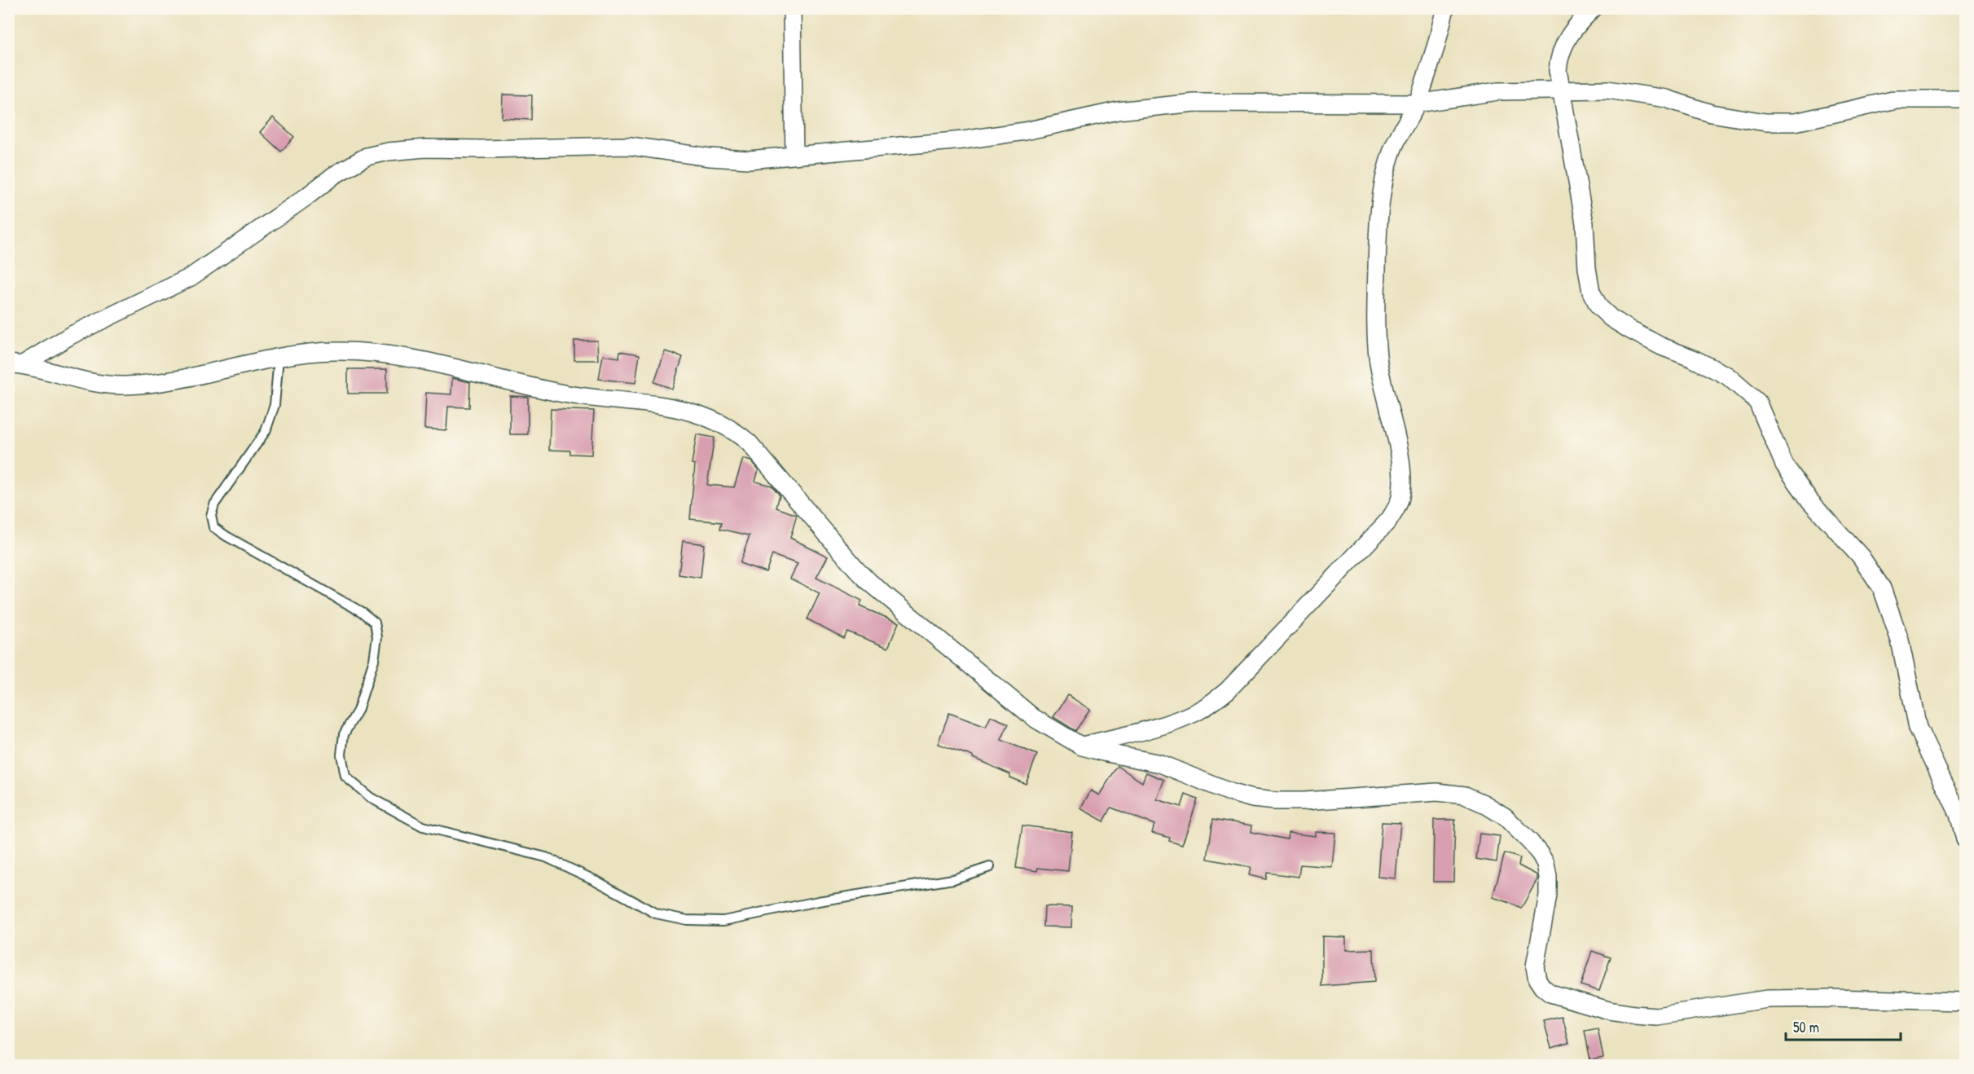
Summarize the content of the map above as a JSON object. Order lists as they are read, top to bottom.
{
  "scale_bar": "50 m"
}
